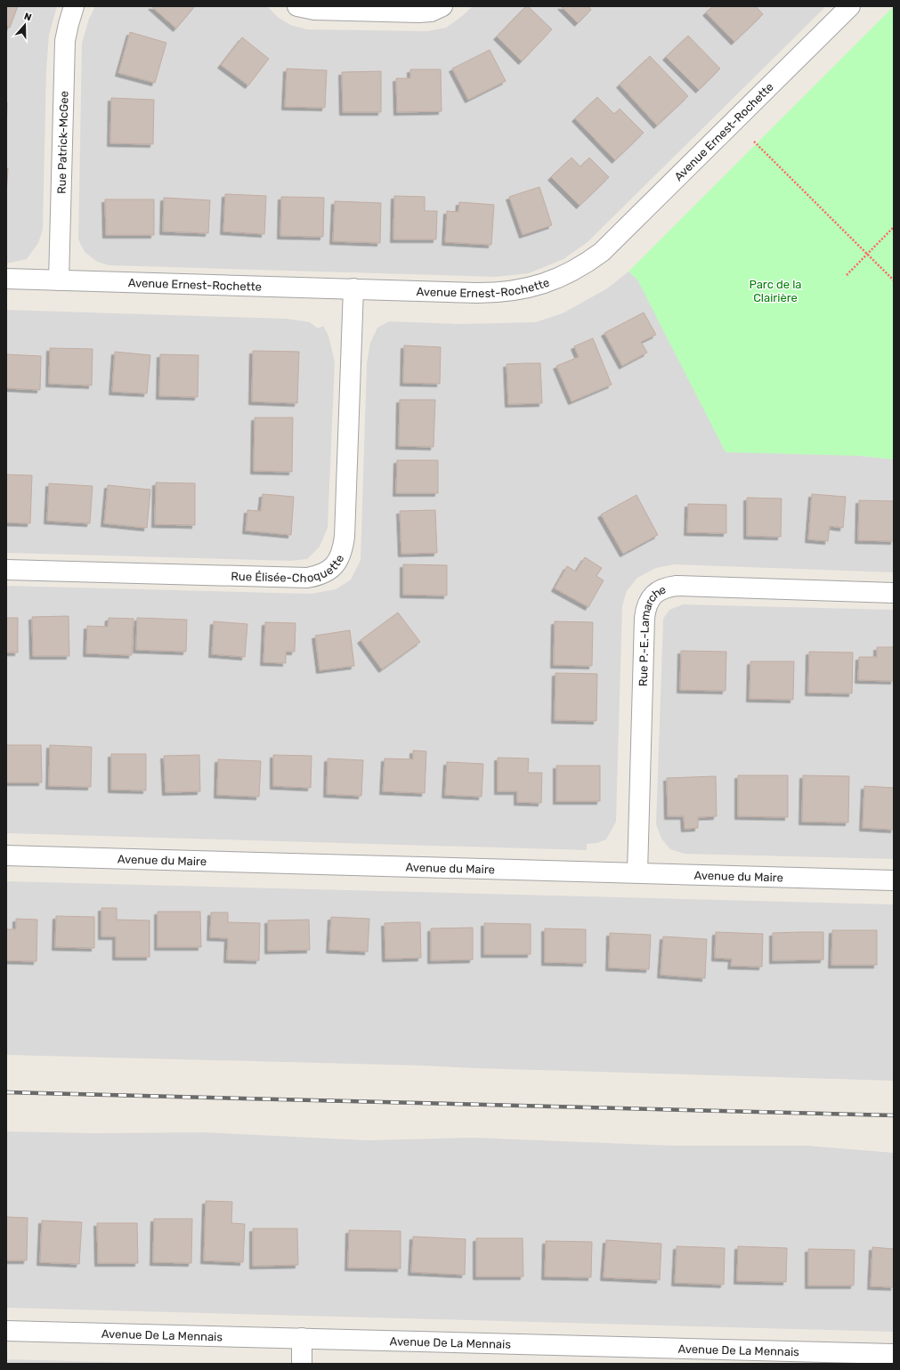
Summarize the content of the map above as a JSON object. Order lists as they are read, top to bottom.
{
  "streets": {
    "street": [
      "Avenue Ernest-Rochette",
      "Rue Patrick-McGee",
      "Rue Élisée-Choquette",
      "Rue P.-E.-Lamarche",
      "Avenue du Maire",
      "Avenue De La Mennais"
    ]
  },
  "crossings": [
    ["Avenue Ernest-Rochette", "Rue Patrick-McGee"],
    ["Avenue Ernest-Rochette", "Rue Élisée-Choquette"],
    ["Rue P.-E.-Lamarche", "Avenue du Maire"]
  ],
  "parks": ["Parc de la Clairière"],
  "north": "top"
}
